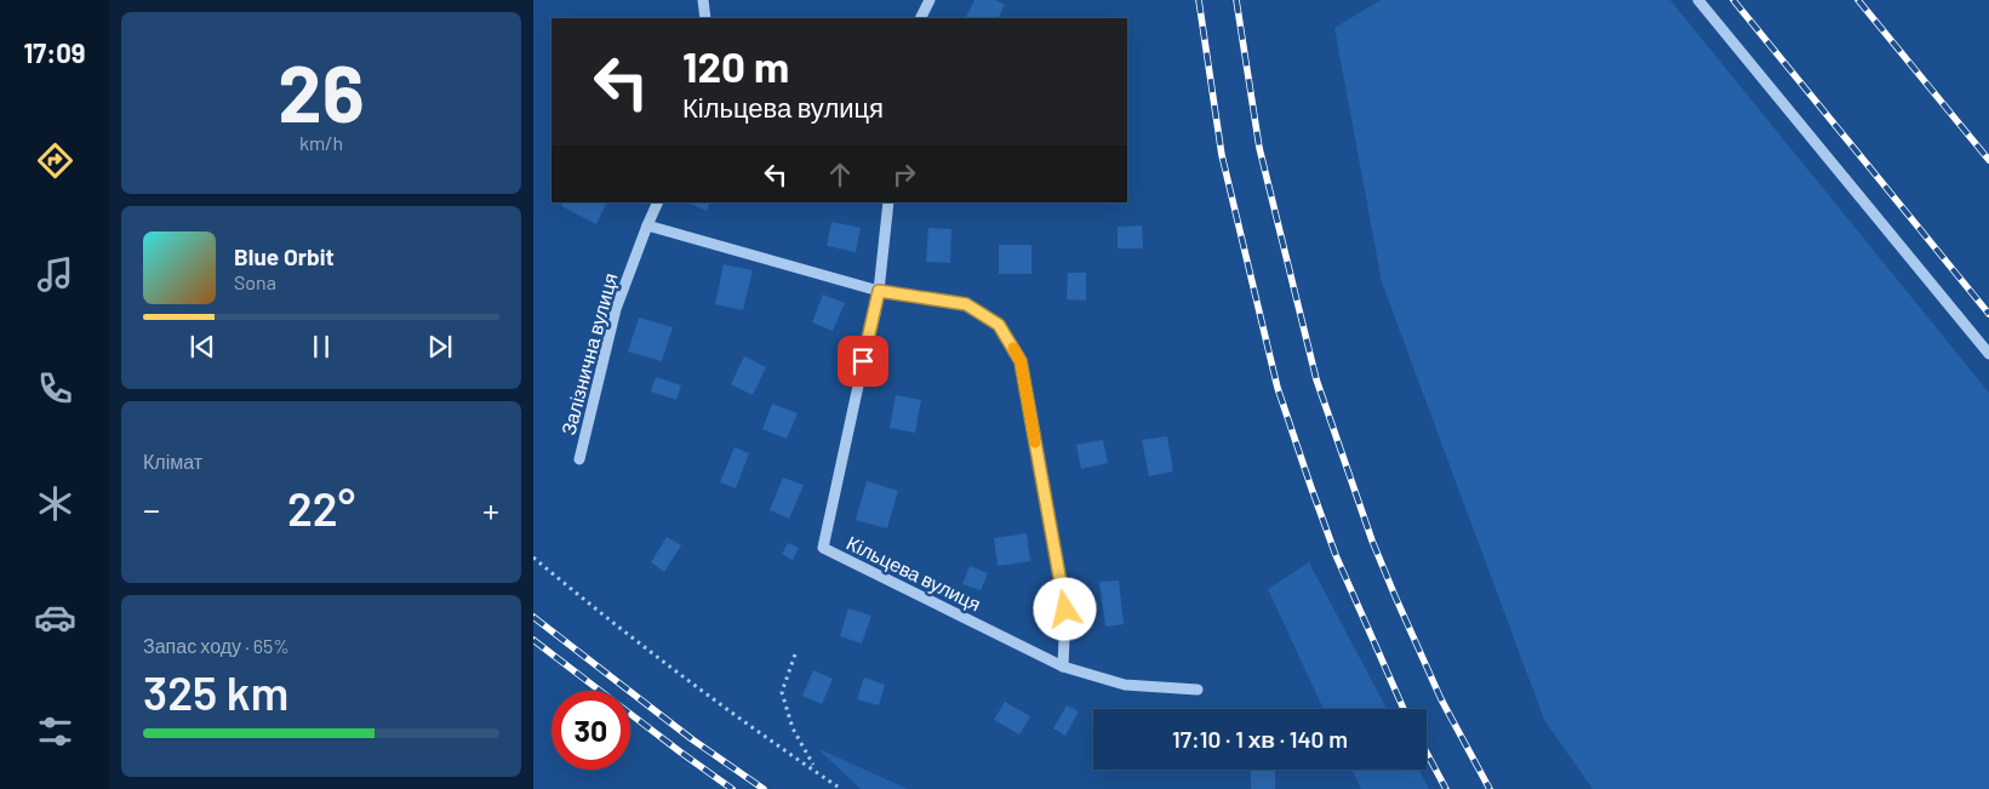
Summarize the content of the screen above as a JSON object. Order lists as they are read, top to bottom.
{
  "streets": {
    "street": ["Залізнична вулиця", "Кільцева вулиця"]
  },
  "page": {
    "tabs": "17:09",
    "tile": [
      ["26", "km/h"],
      "Клімат",
      ["Запас ходу · 65%", "325 km"]
    ],
    "turn": ["120 m", "Кільцева вулиця"],
    "song": ["Blue Orbit", "Sona"],
    "heat": ["−", "22°", "+"],
    "limit": "30",
    "trip": "17:10 · 1 хв · 140 m"
  }
}
